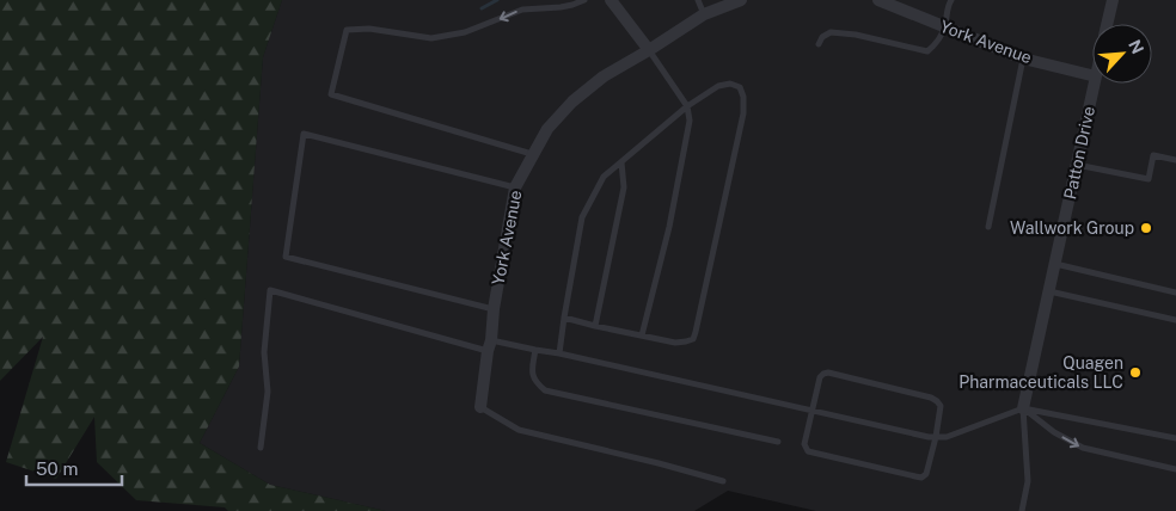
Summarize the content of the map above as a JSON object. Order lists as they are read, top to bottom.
{
  "streets": {
    "street": ["York Avenue", "Patton Drive"]
  },
  "places": ["Wallwork Group", "Quagen Pharmaceuticals LLC"],
  "scale_bar": "50 m",
  "north": "top right"
}
